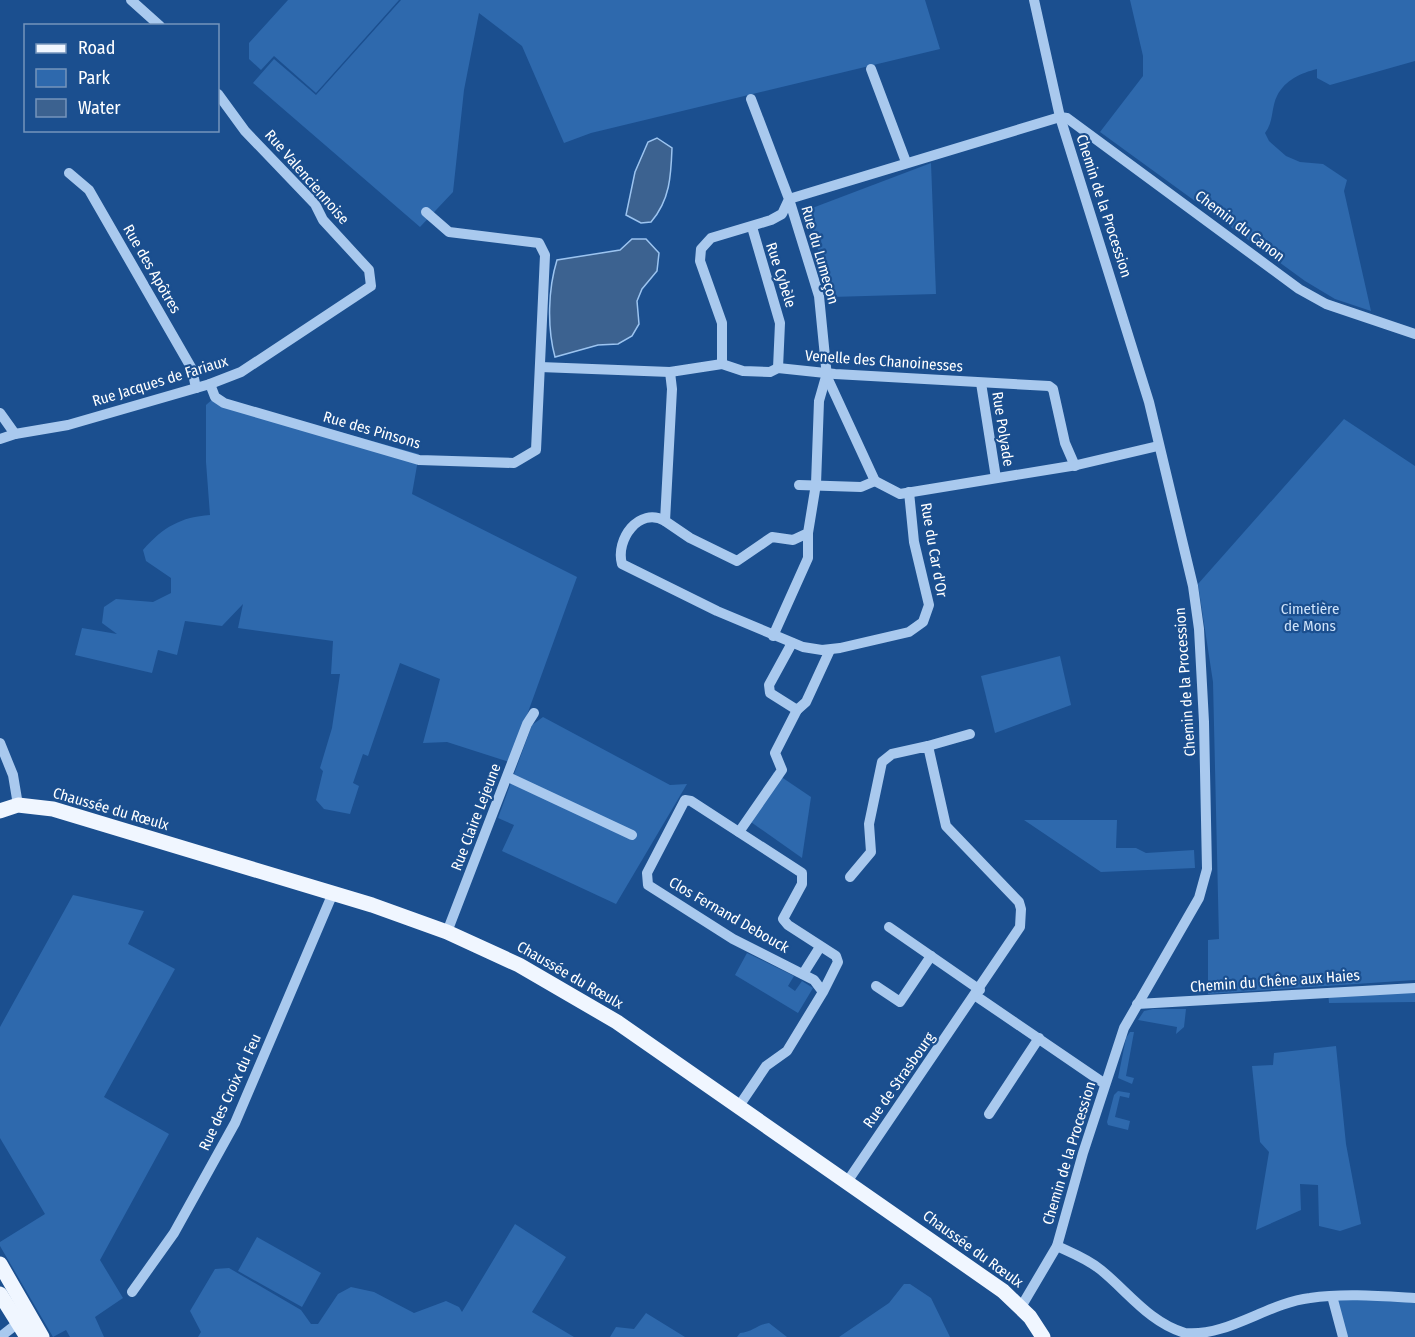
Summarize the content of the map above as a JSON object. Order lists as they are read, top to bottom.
{
  "streets": {
    "main road": ["Chaussée du Rœulx"],
    "street": [
      "Rue Valenciennoise",
      "Chemin de la Procession",
      "Chemin du Canon",
      "Rue du Lumeçon",
      "Rue des Apôtres",
      "Rue Cybèle",
      "Venelle des Chanoinesses",
      "Rue Jacques de Fariaux",
      "Rue Polyade",
      "Rue des Pinsons",
      "Rue du Car d'Or",
      "Rue Claire Lejeune",
      "Clos Fernand Debouck",
      "Chemin du Chêne aux Haies",
      "Rue de Strasbourg",
      "Rue des Croix du Feu"
    ]
  },
  "crossings": [
    ["Rue Valenciennoise", "Rue Jacques de Fariaux"],
    ["Chemin de la Procession", "Chemin du Canon"],
    ["Chemin de la Procession", "Rue du Lumeçon"],
    ["Chemin de la Procession", "Chaussée du Rœulx"],
    ["Chemin de la Procession", "Chemin du Chêne aux Haies"],
    ["Chemin du Canon", "Rue du Lumeçon"],
    ["Rue du Lumeçon", "Venelle des Chanoinesses"],
    ["Rue des Apôtres", "Rue Jacques de Fariaux"],
    ["Rue Cybèle", "Venelle des Chanoinesses"],
    ["Venelle des Chanoinesses", "Rue Polyade"],
    ["Venelle des Chanoinesses", "Rue des Pinsons"],
    ["Rue Jacques de Fariaux", "Rue des Pinsons"],
    ["Chaussée du Rœulx", "Rue Claire Lejeune"],
    ["Chaussée du Rœulx", "Clos Fernand Debouck"],
    ["Chaussée du Rœulx", "Rue de Strasbourg"],
    ["Chaussée du Rœulx", "Rue des Croix du Feu"]
  ],
  "parks": ["Cimetière de Mons"],
  "legend": ["Road", "Park", "Water"]
}
